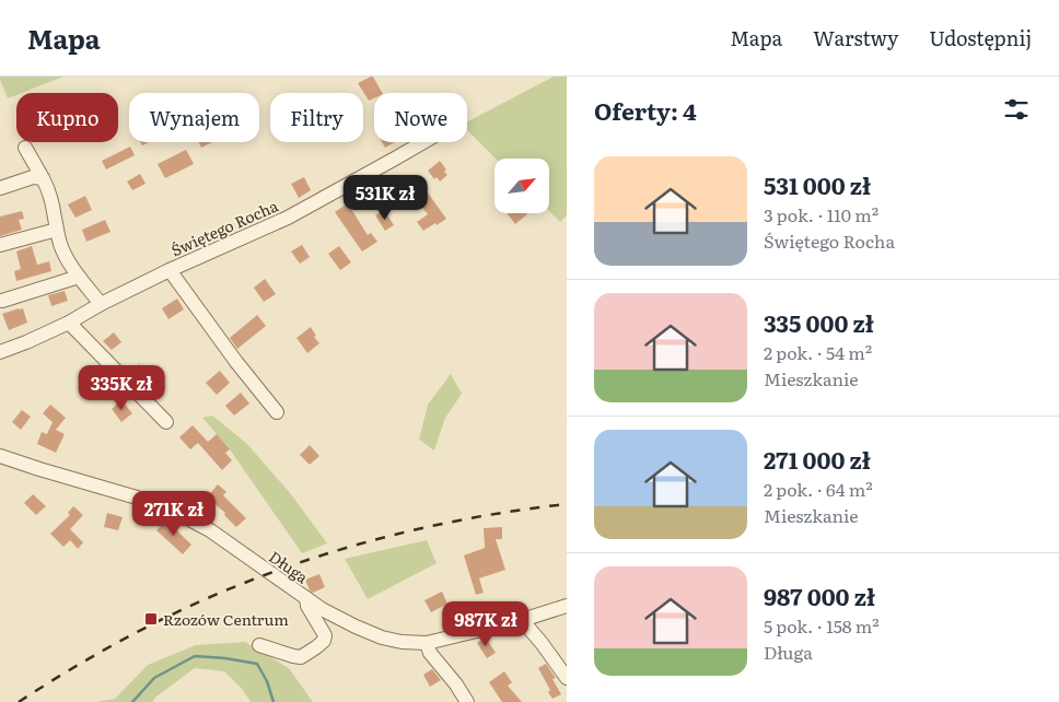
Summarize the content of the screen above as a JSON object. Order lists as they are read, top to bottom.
{
  "streets": {
    "street": ["Świętego Rocha", "Długa"]
  },
  "places": {
    "transit": ["Rzozów Centrum"]
  },
  "north": "top right",
  "page": {
    "header": "Mapa",
    "nav": ["Mapa", "Warstwy", "Udostępnij"],
    "heading": "Oferty: 4",
    "chip": [
      "Kupno",
      "Wynajem",
      "Filtry",
      "Nowe"
    ],
    "list": [
      {
        "name": "531 000 zł",
        "note": "3 pok. · 110 m² · Świętego Rocha"
      },
      {
        "name": "335 000 zł",
        "note": "2 pok. · 54 m² · Mieszkanie"
      },
      {
        "name": "271 000 zł",
        "note": "2 pok. · 64 m² · Mieszkanie"
      },
      {
        "name": "987 000 zł",
        "note": "5 pok. · 158 m² · Długa"
      }
    ],
    "price": [
      "531K zł",
      "335K zł",
      "271K zł",
      "987K zł"
    ]
  }
}
